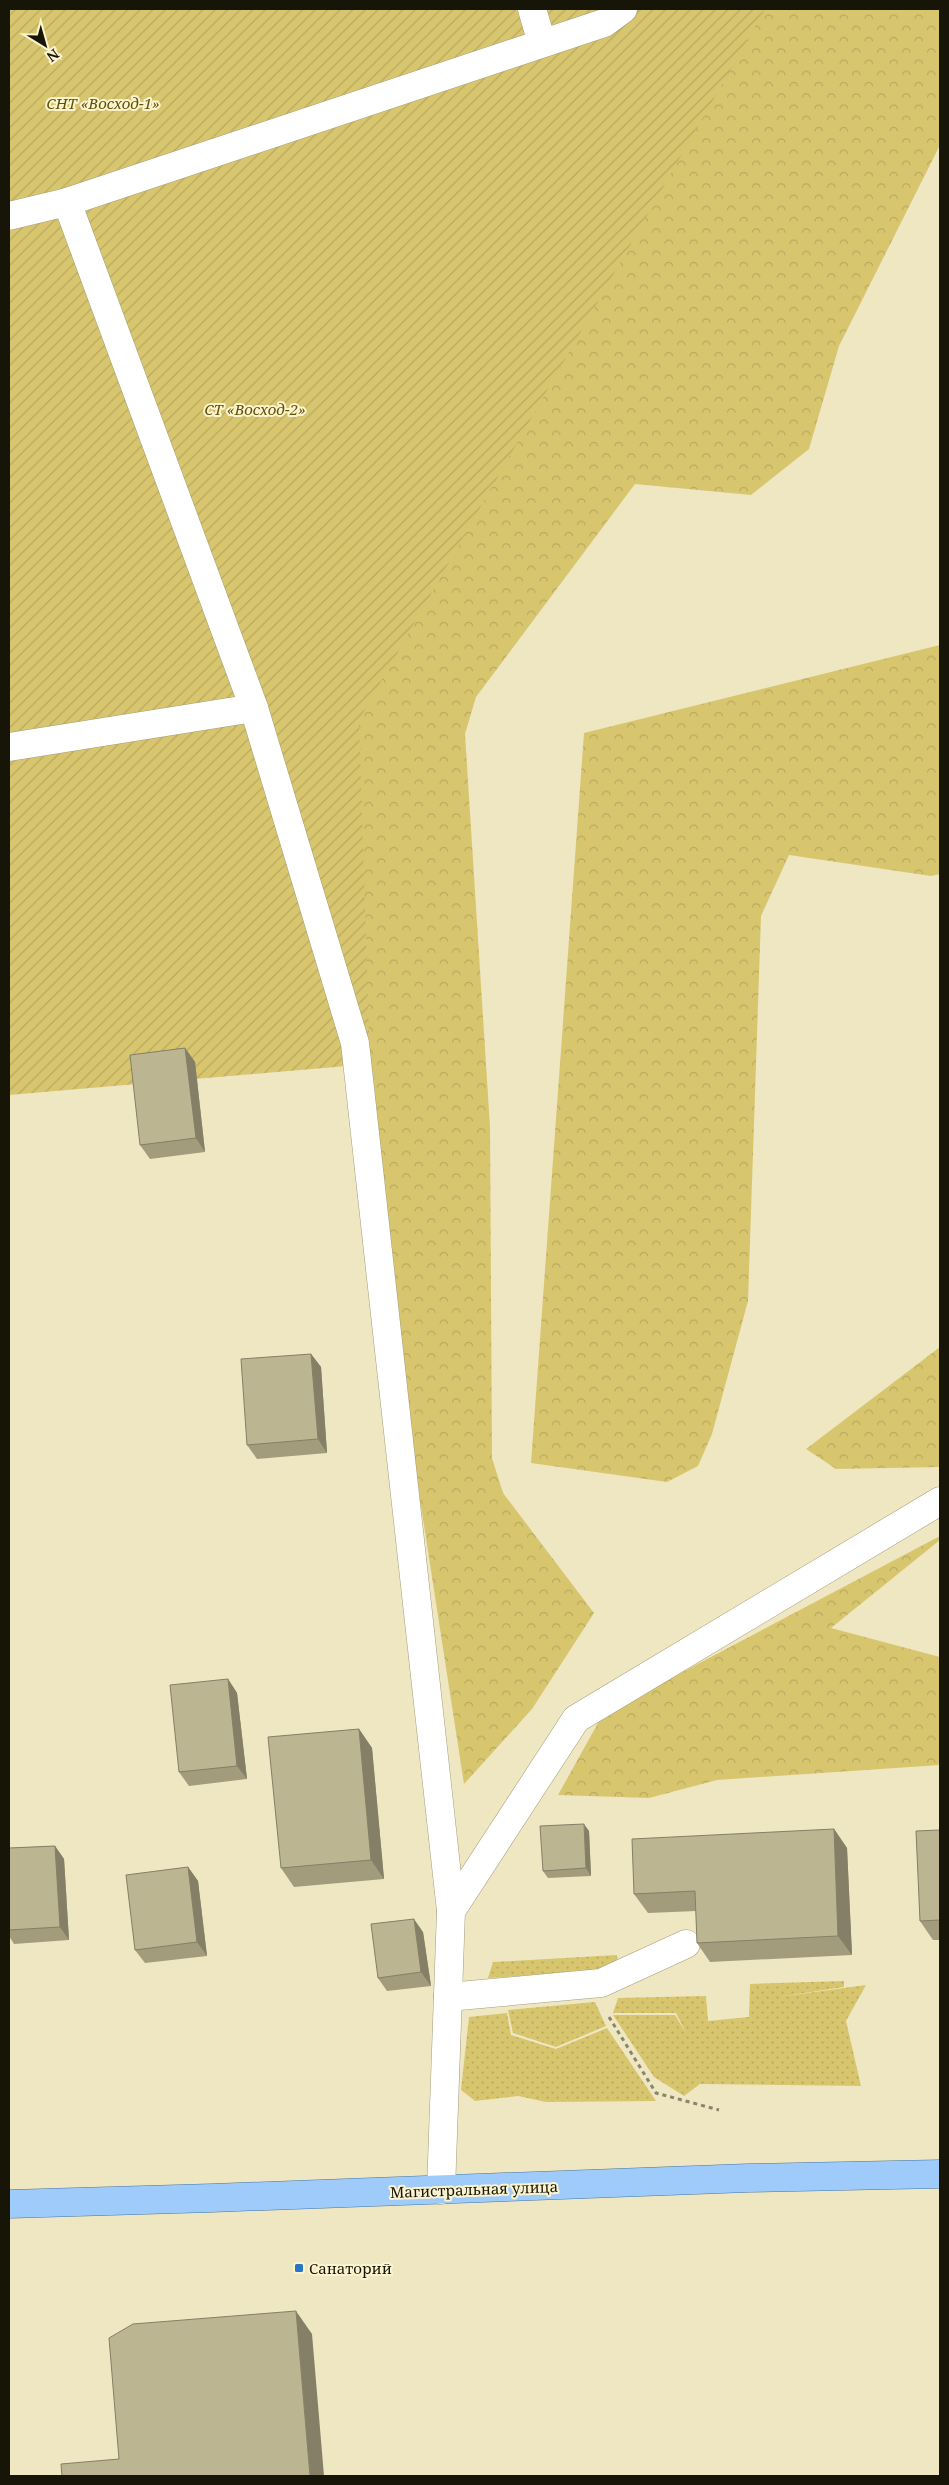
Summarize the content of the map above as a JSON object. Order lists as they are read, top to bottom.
{
  "streets": {
    "main road": ["Магистральная улица"]
  },
  "parks": ["СНТ «Восход-1»", "СТ «Восход-2»"],
  "places": {
    "transit": ["Санаторий"]
  },
  "north": "bottom right"
}
